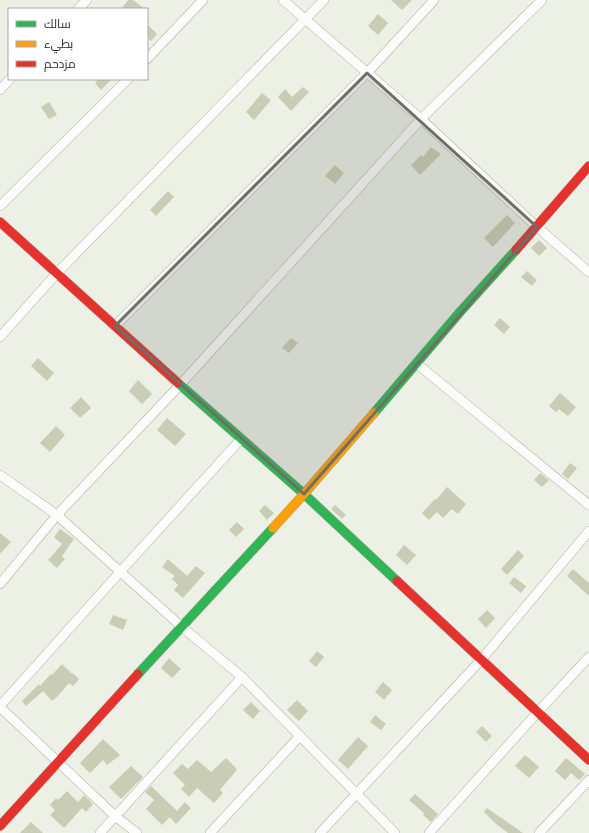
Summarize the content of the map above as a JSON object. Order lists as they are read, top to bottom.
{
  "legend": ["سالك", "بطيء", "مزدحم"]
}
